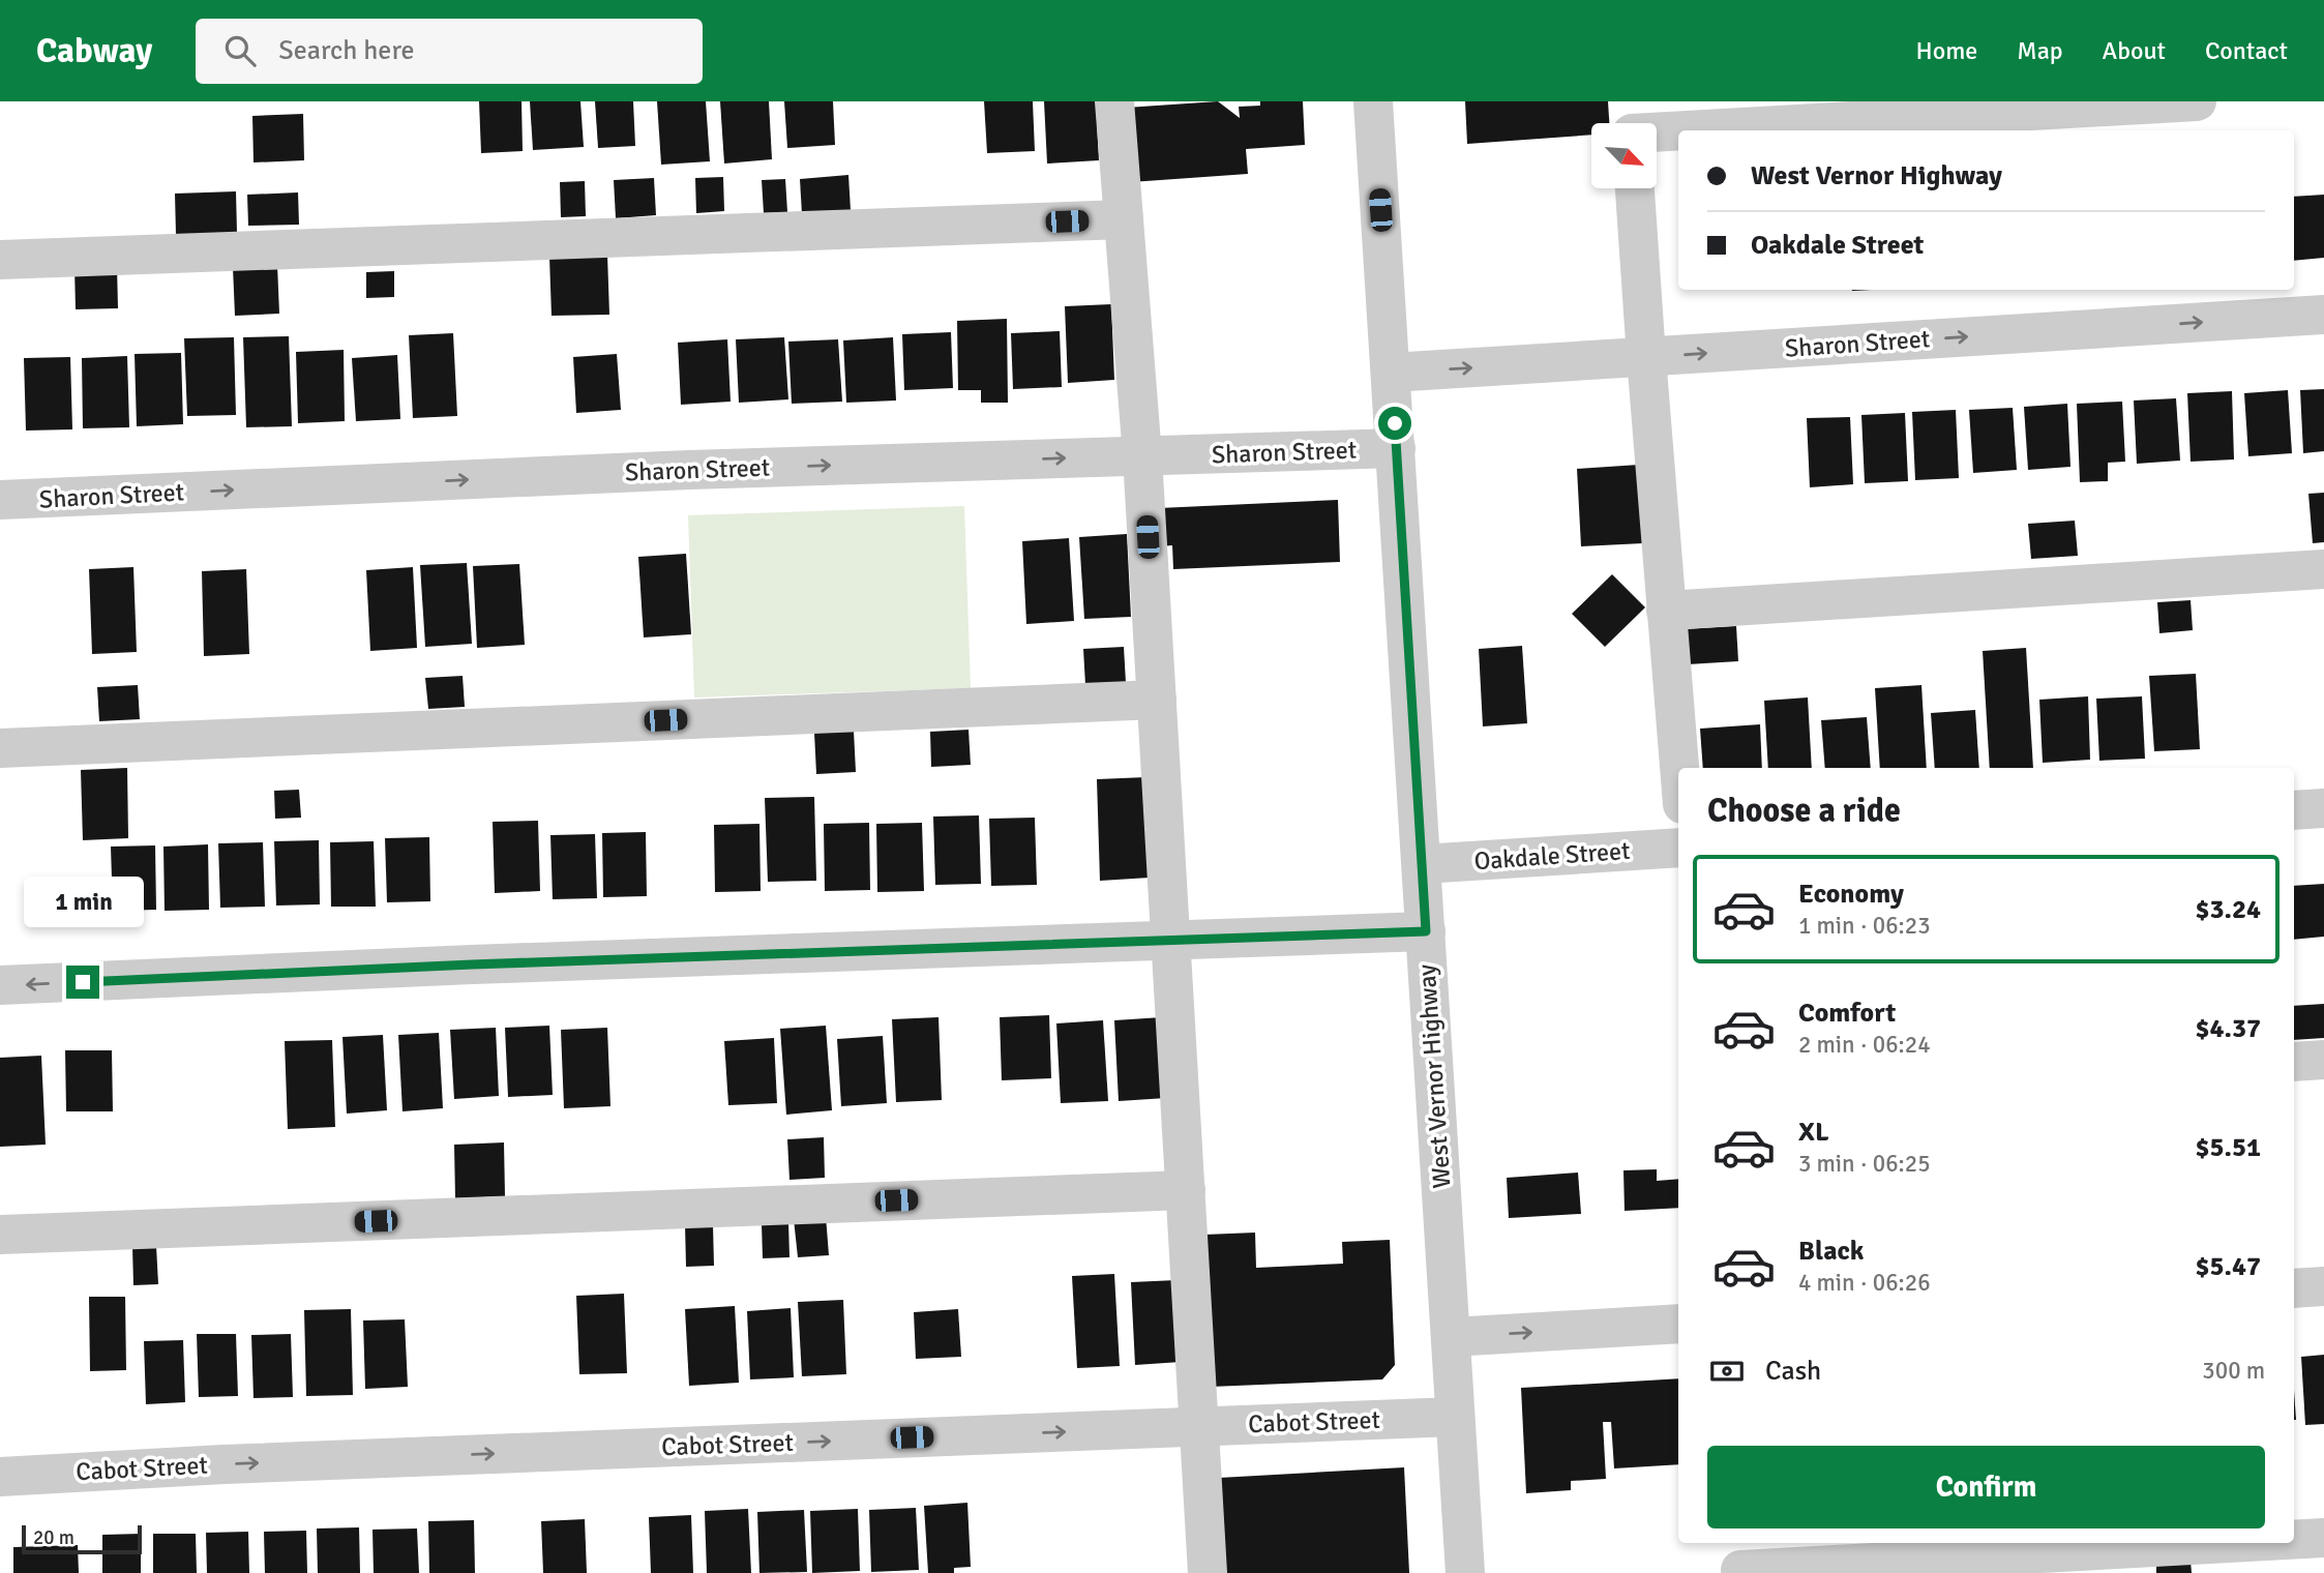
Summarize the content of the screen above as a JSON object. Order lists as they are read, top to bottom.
{
  "streets": {
    "street": [
      "Sharon Street",
      "Oakdale Street",
      "West Vernor Highway",
      "Cabot Street"
    ]
  },
  "crossings": [
    ["Sharon Street", "West Vernor Highway"],
    ["Oakdale Street", "West Vernor Highway"],
    ["West Vernor Highway", "Cabot Street"]
  ],
  "scale_bar": "20 m",
  "north": "bottom right",
  "page": {
    "header": "Cabway",
    "search": "Search here",
    "nav": [
      "Home",
      "Map",
      "About",
      "Contact"
    ],
    "banner": ["West Vernor Highway", "Oakdale Street"],
    "heading": "Choose a ride",
    "list": [
      {
        "name": "Economy",
        "note": "1 min · 06:23",
        "value": "$3.24"
      },
      {
        "name": "Comfort",
        "note": "2 min · 06:24",
        "value": "$4.37"
      },
      {
        "name": "XL",
        "note": "3 min · 06:25",
        "value": "$5.51"
      },
      {
        "name": "Black",
        "note": "4 min · 06:26",
        "value": "$5.47"
      }
    ],
    "bubble": "1 min",
    "pay": ["Cash", "300 m"],
    "buttons": "Confirm",
    "scale": "20 m"
  }
}
